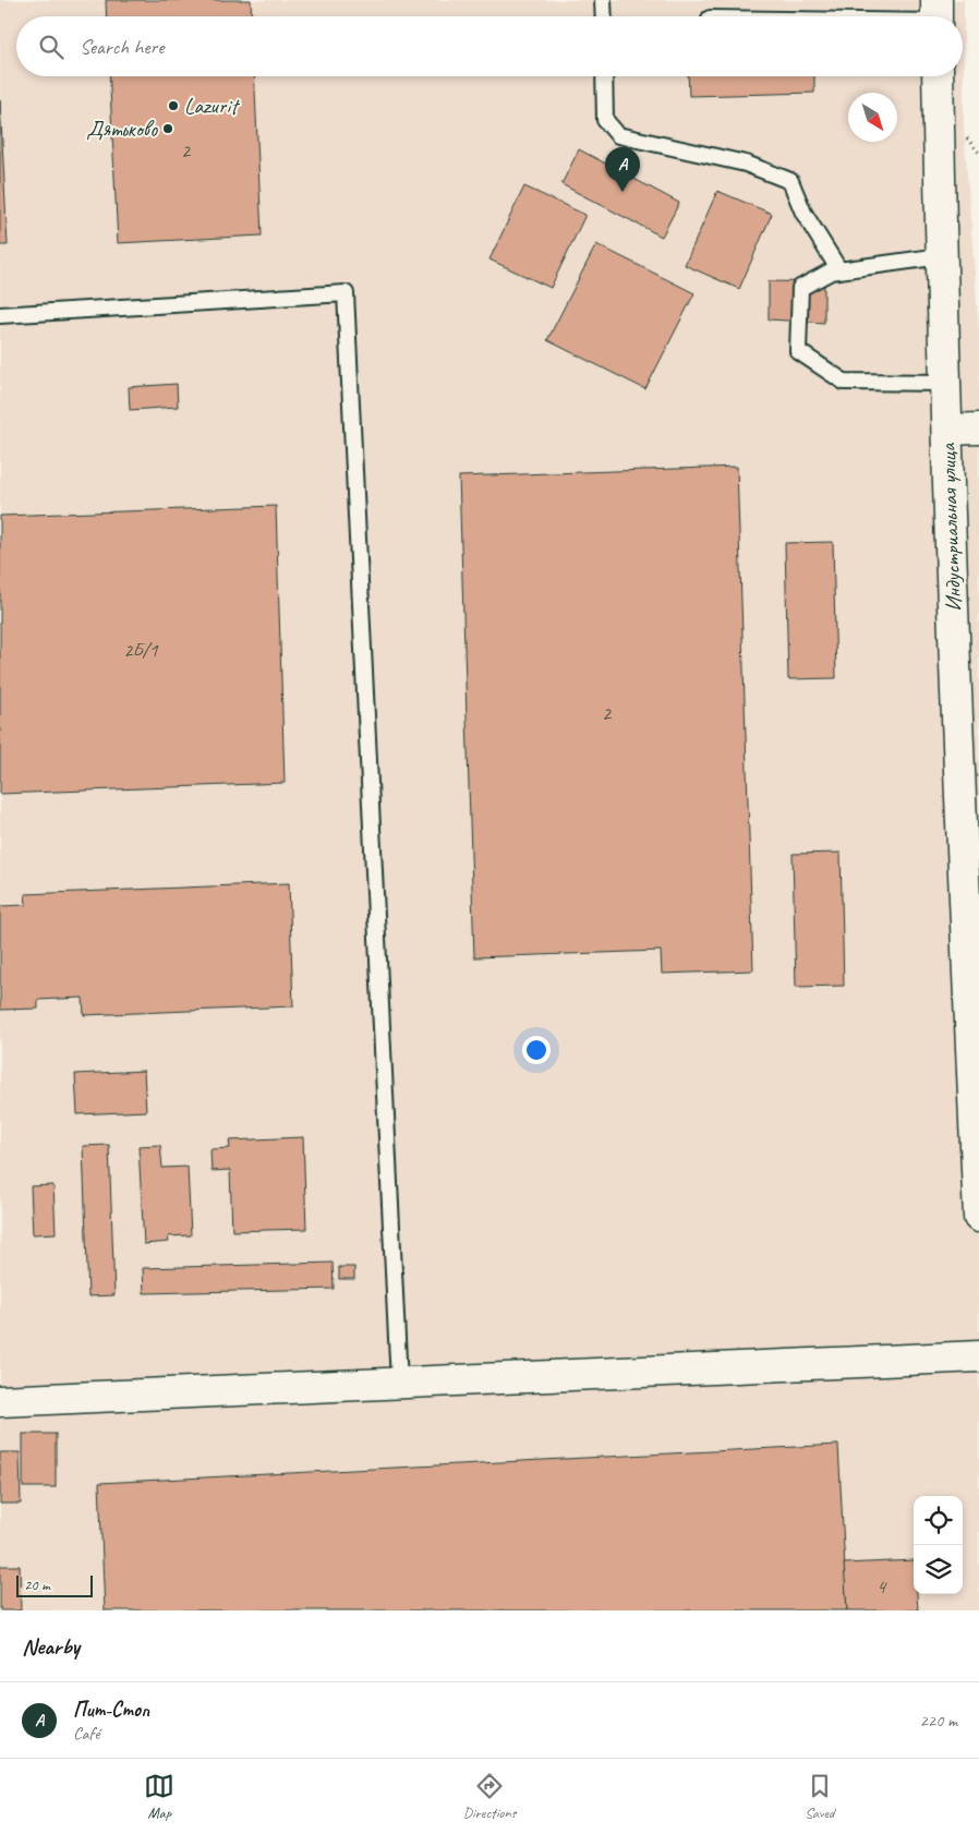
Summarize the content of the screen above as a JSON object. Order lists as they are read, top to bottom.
{
  "streets": {
    "street": ["Индустриальная улица"]
  },
  "places": ["Lazurit", "Дятьково"],
  "house_numbers": [
    "2",
    "2Б/1",
    "2",
    "4"
  ],
  "scale_bar": "20 m",
  "north": "bottom right",
  "page": {
    "search": "Search here",
    "pins": "A",
    "scale": "20 m",
    "heading": "Nearby",
    "list": [
      {
        "mark": "A",
        "name": "Пит-Стоп",
        "note": "Café",
        "value": "220 m"
      }
    ],
    "nav": ["Map", "Directions", "Saved"]
  }
}
